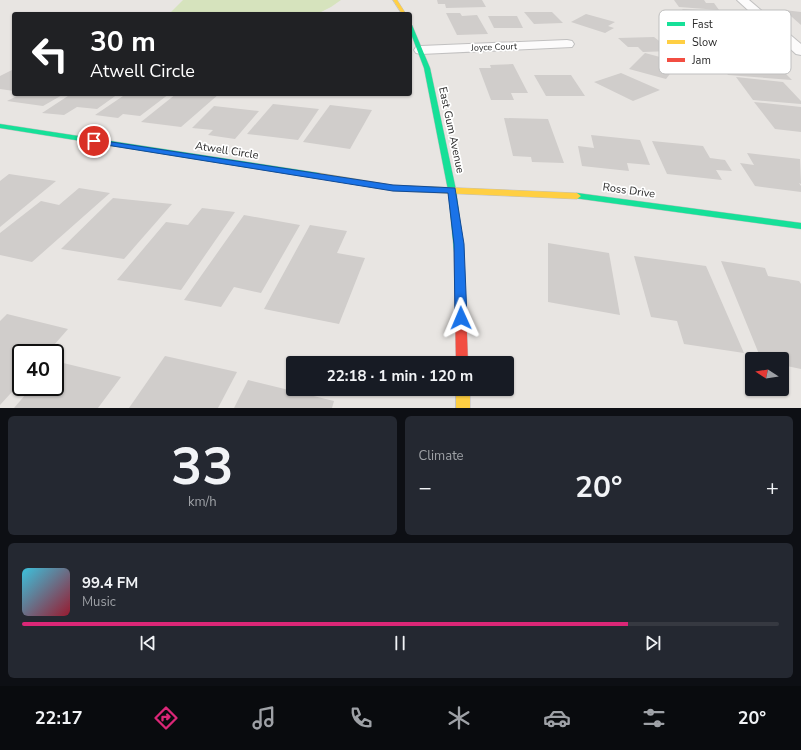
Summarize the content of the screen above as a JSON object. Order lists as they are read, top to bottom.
{
  "streets": {
    "street": [
      "Joyce Court",
      "East Gum Avenue",
      "Atwell Circle",
      "Ross Drive"
    ]
  },
  "crossings": [
    ["Joyce Court", "East Gum Avenue"],
    ["East Gum Avenue", "Atwell Circle"],
    ["East Gum Avenue", "Ross Drive"],
    ["Atwell Circle", "Ross Drive"]
  ],
  "legend": ["Fast", "Slow", "Jam"],
  "north": "left",
  "page": {
    "turn": ["30 m", "Atwell Circle"],
    "limit": "40",
    "trip": "22:18 · 1 min · 120 m",
    "tile": [
      ["33", "km/h"],
      "Climate"
    ],
    "heat": ["−", "20°", "+"],
    "song": ["99.4 FM", "Music"],
    "tabs": ["22:17", "20°"]
  }
}
